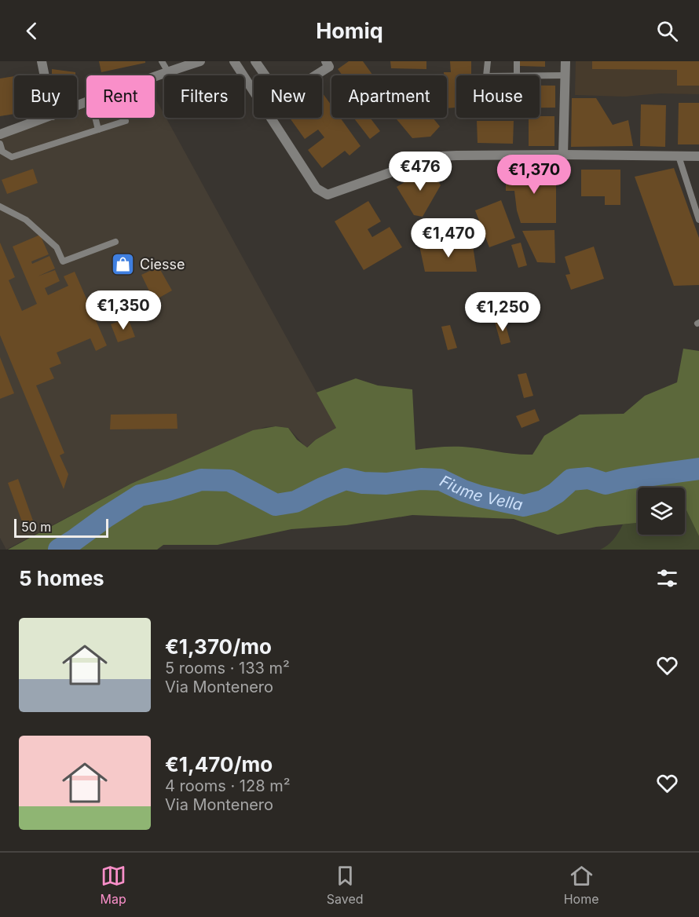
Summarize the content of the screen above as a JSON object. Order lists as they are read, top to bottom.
{
  "water": ["Fiume Vella"],
  "places": {
    "shop": ["Ciesse"]
  },
  "scale_bar": "50 m",
  "page": {
    "header": "Homiq",
    "chip": [
      "Buy",
      "Rent",
      "Filters",
      "New",
      "Apartment",
      "House"
    ],
    "price": [
      "€476",
      "€1,370",
      "€1,470",
      "€1,350",
      "€1,250"
    ],
    "scale": "50 m",
    "heading": "5 homes",
    "list": [
      {
        "name": "€1,370/mo",
        "note": "5 rooms · 133 m² · Via Montenero"
      },
      {
        "name": "€1,470/mo",
        "note": "4 rooms · 128 m² · Via Montenero"
      }
    ],
    "tabs": ["Map", "Saved", "Home"]
  }
}
